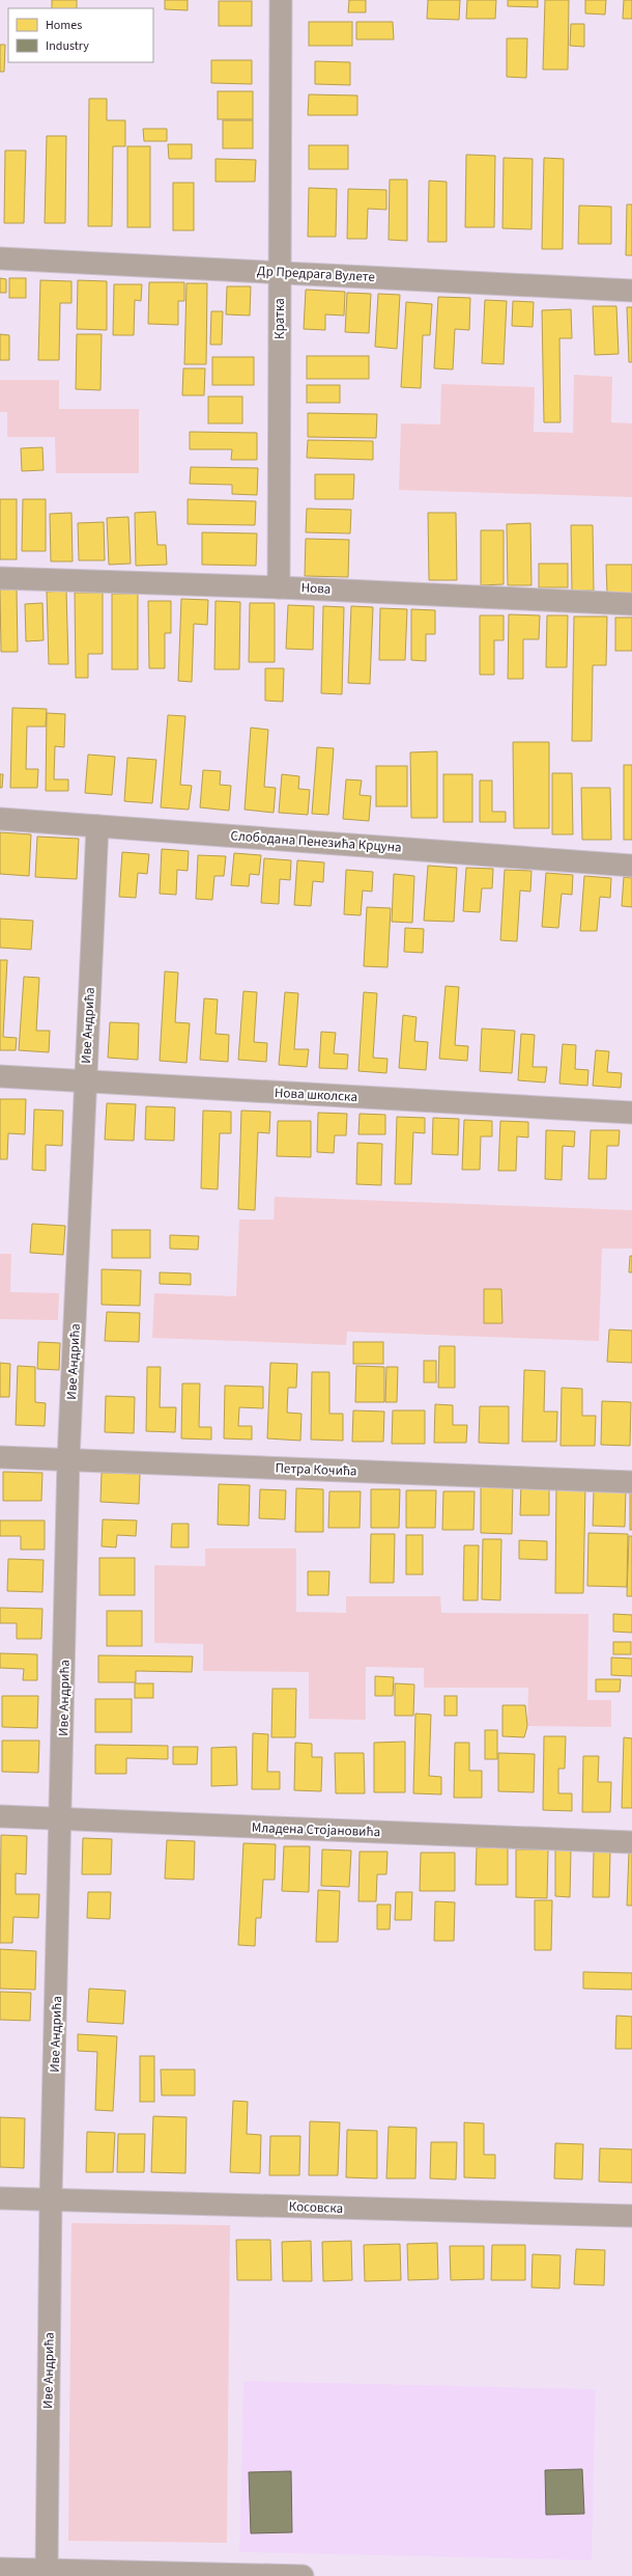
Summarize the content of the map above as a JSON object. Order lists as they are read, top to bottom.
{
  "streets": {
    "street": [
      "Др Предрага Вулете",
      "Кратка",
      "Нова",
      "Слободана Пенезића Крцуна",
      "Иве Андрића",
      "Нова школска",
      "Петра Кочића",
      "Младена Стојановића",
      "Косовска"
    ]
  },
  "crossings": [
    ["Др Предрага Вулете", "Кратка"],
    ["Кратка", "Нова"],
    ["Слободана Пенезића Крцуна", "Иве Андрића"],
    ["Иве Андрића", "Нова школска"],
    ["Иве Андрића", "Петра Кочића"],
    ["Иве Андрића", "Младена Стојановића"],
    ["Иве Андрића", "Косовска"]
  ],
  "legend": ["Homes", "Industry"]
}
